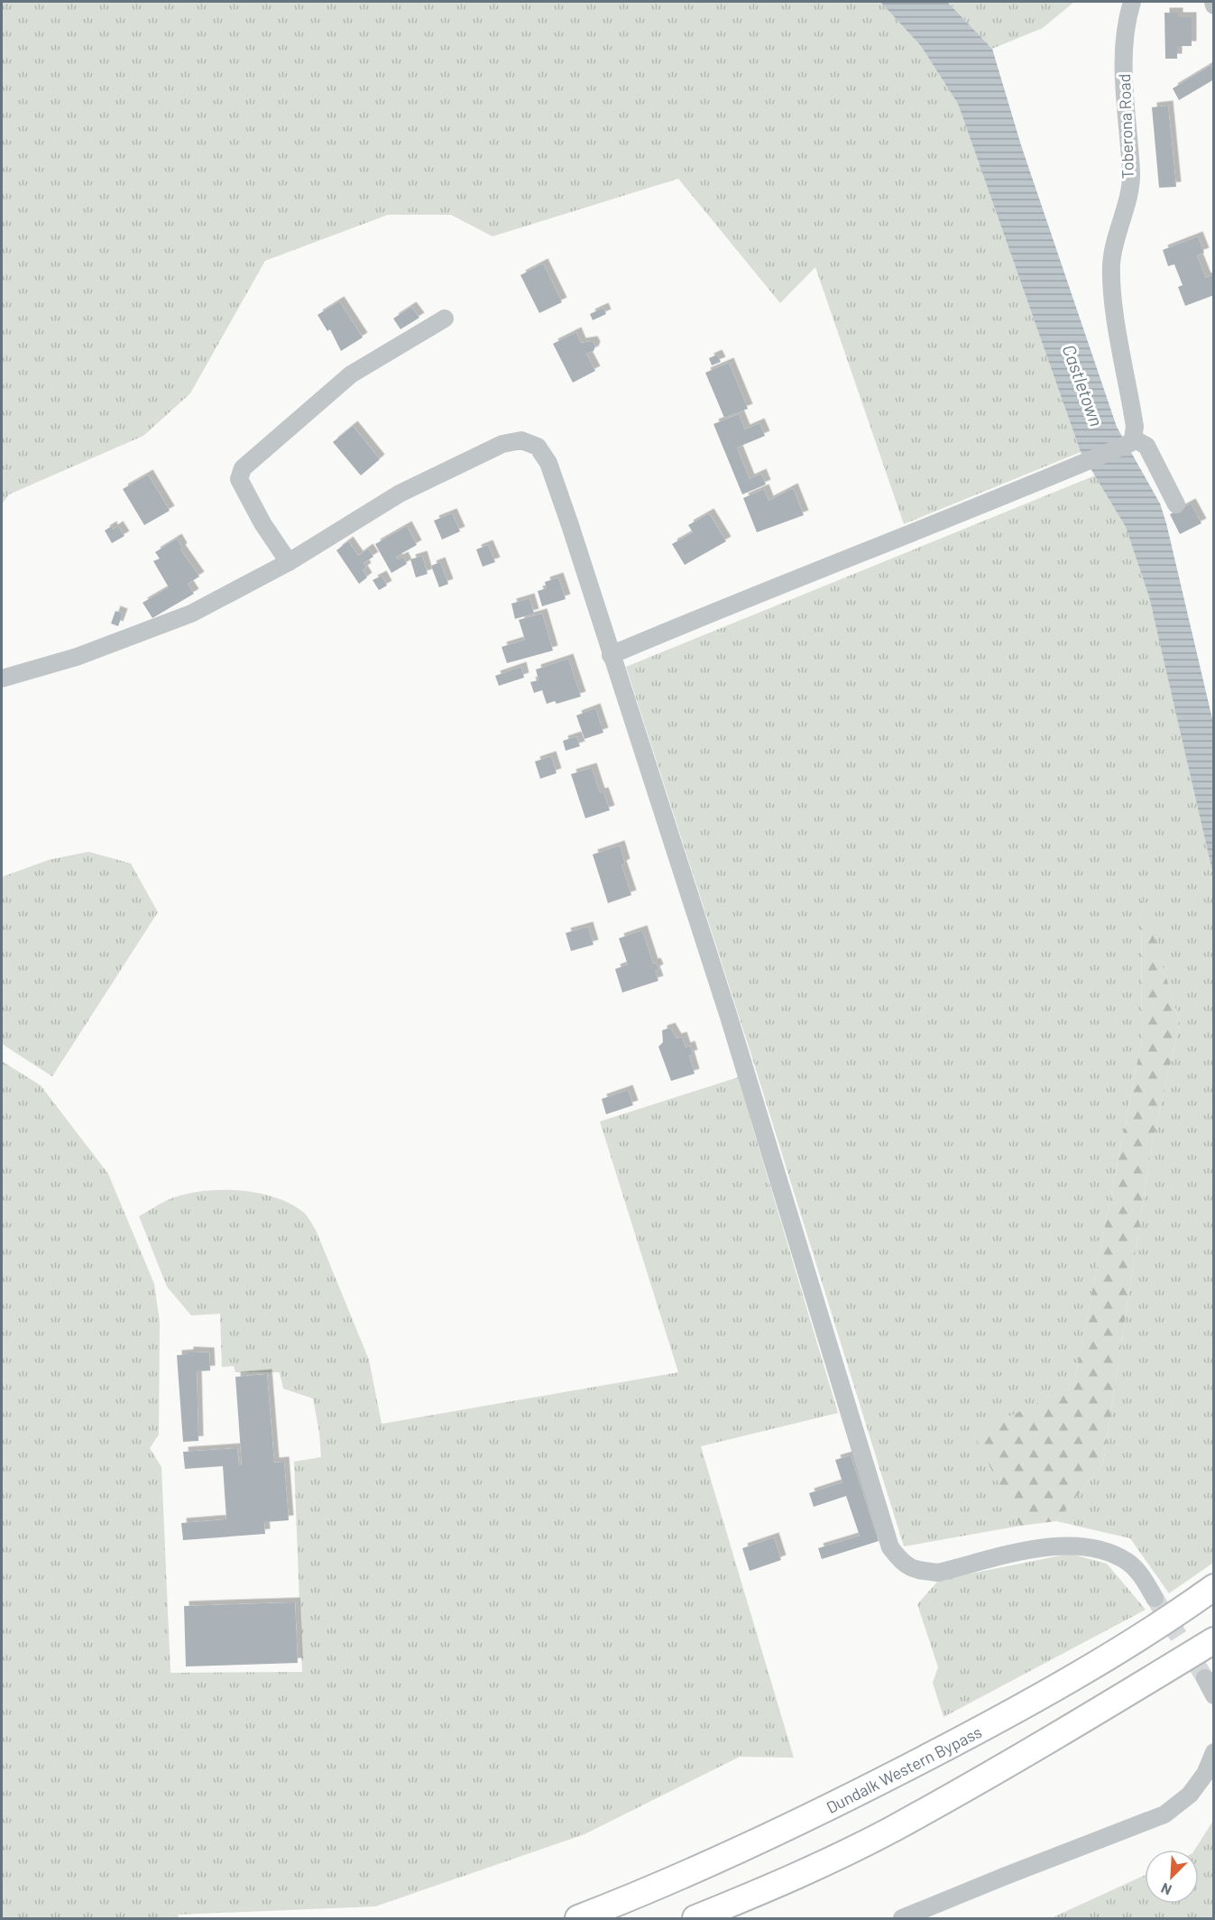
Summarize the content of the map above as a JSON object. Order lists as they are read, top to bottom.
{
  "streets": {
    "highway": ["Dundalk Western Bypass"],
    "street": ["Toberona Road"]
  },
  "water": ["Castletown"],
  "north": "bottom left"
}
